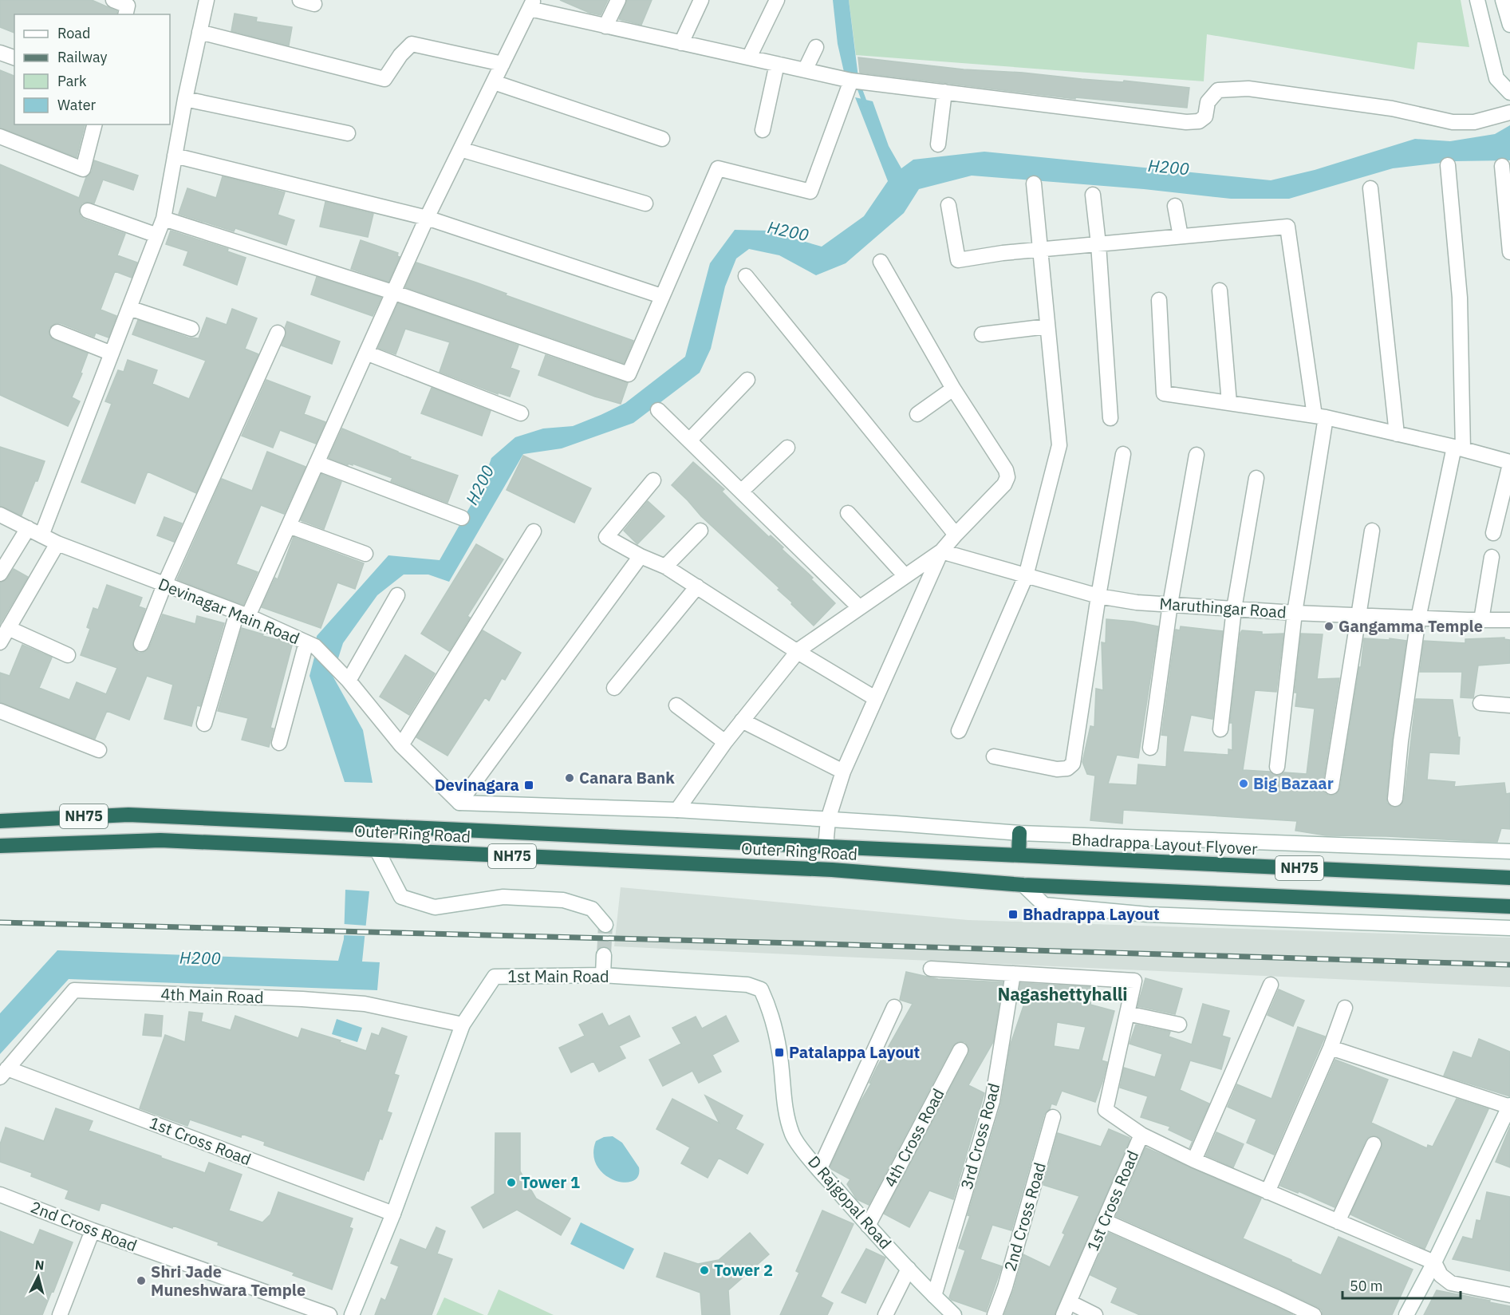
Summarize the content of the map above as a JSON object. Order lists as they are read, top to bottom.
{
  "streets": {
    "highway": ["NH75", "Outer Ring Road", "Bhadrappa Layout Flyover"],
    "street": [
      "Maruthingar Road",
      "Devinagar Main Road",
      "1st Main Road",
      "4th Main Road",
      "3rd Cross Road",
      "4th Cross Road",
      "1st Cross Road",
      "D Rajgopal Road",
      "2nd Cross Road"
    ]
  },
  "crossings": [
    ["NH75", "Outer Ring Road"],
    ["Outer Ring Road", "Bhadrappa Layout Flyover"],
    ["1st Main Road", "4th Main Road"],
    ["1st Main Road", "1st Cross Road"],
    ["1st Main Road", "D Rajgopal Road"],
    ["4th Main Road", "1st Cross Road"],
    ["3rd Cross Road", "D Rajgopal Road"],
    ["4th Cross Road", "D Rajgopal Road"]
  ],
  "districts": ["Nagashettyhalli"],
  "water": ["H200"],
  "places": {
    "other": [
      "Gangamma Temple",
      "Canara Bank",
      "Big Bazaar",
      "Tower 1",
      "Tower 2",
      "Shri Jade Muneshwara Temple"
    ],
    "transit": ["Devinagara", "Bhadrappa Layout", "Patalappa Layout"]
  },
  "legend": [
    "Road",
    "Railway",
    "Park",
    "Water"
  ],
  "scale_bar": "50 m",
  "north": "top"
}
